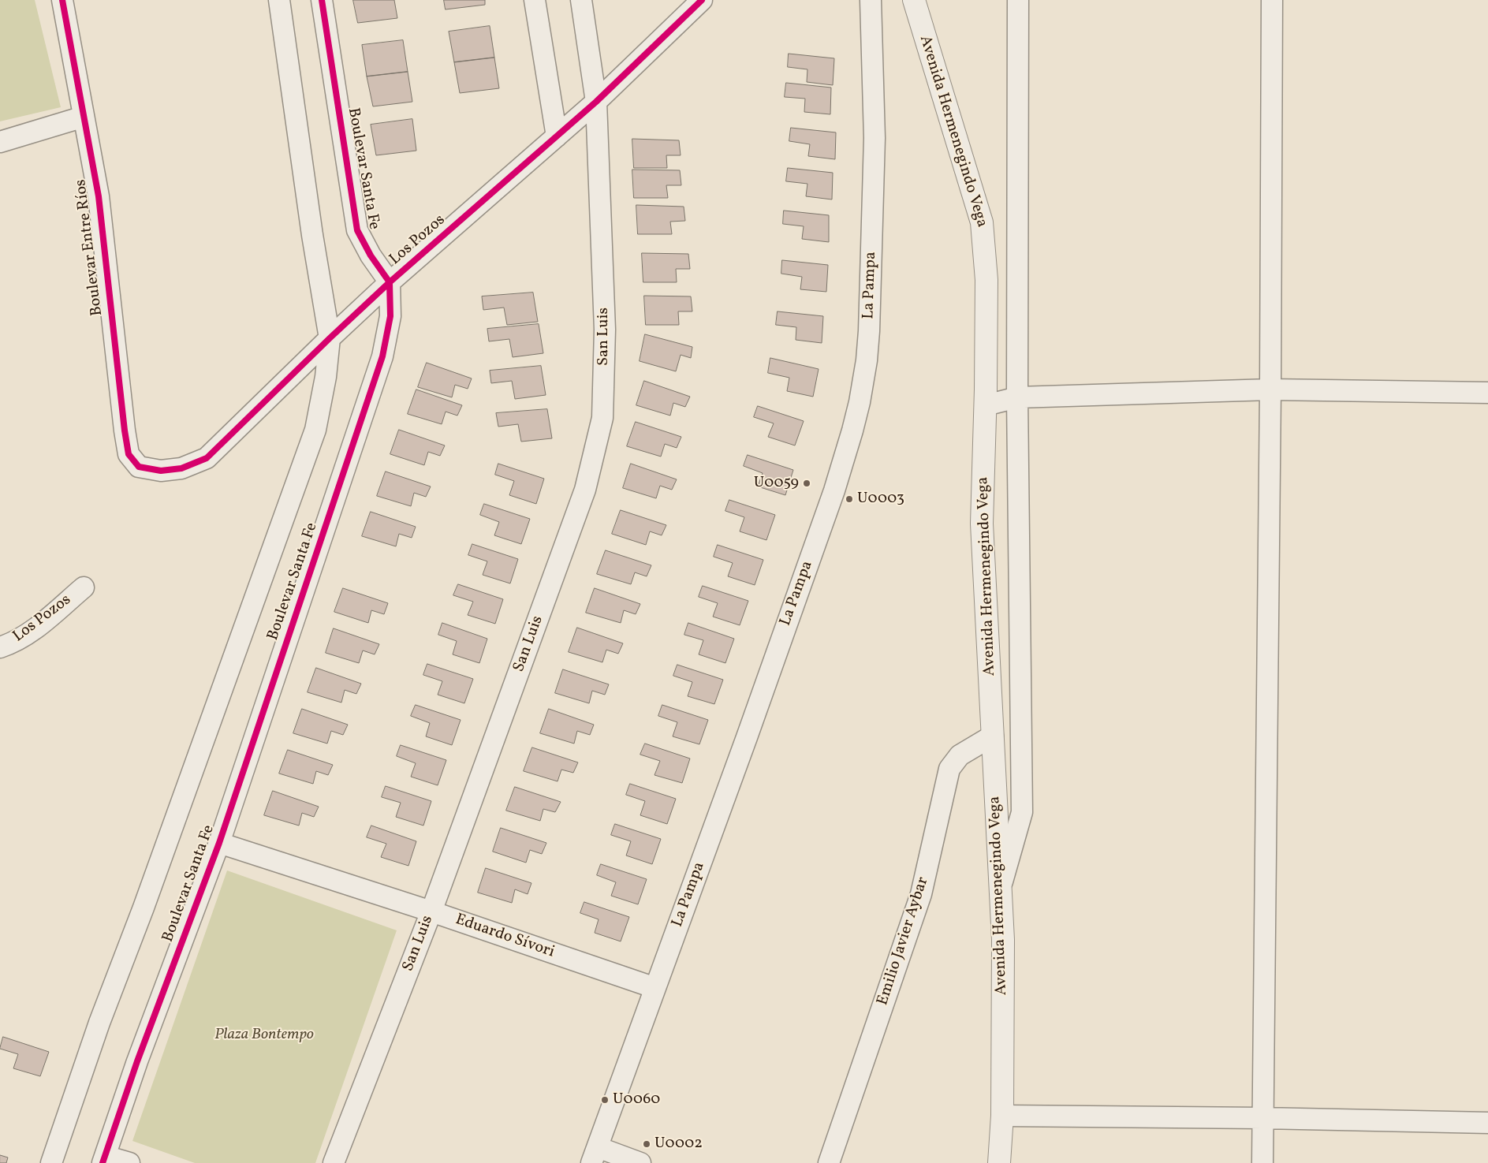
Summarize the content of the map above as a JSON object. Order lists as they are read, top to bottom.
{
  "streets": {
    "street": [
      "Avenida Hermenegindo Vega",
      "Boulevar Santa Fe",
      "Los Pozos",
      "Boulevar Entre Ríos",
      "La Pampa",
      "San Luis",
      "Eduardo Sívori",
      "Emilio Javier Aybar"
    ]
  },
  "crossings": [
    ["Avenida Hermenegindo Vega", "Emilio Javier Aybar"],
    ["Boulevar Santa Fe", "Los Pozos"],
    ["Boulevar Santa Fe", "Eduardo Sívori"],
    ["Los Pozos", "Boulevar Entre Ríos"],
    ["Los Pozos", "San Luis"],
    ["La Pampa", "Eduardo Sívori"],
    ["San Luis", "Eduardo Sívori"]
  ],
  "parks": ["Plaza Bontempo"],
  "places": [
    "U0059",
    "U0003",
    "U0060",
    "U0002"
  ]
}
